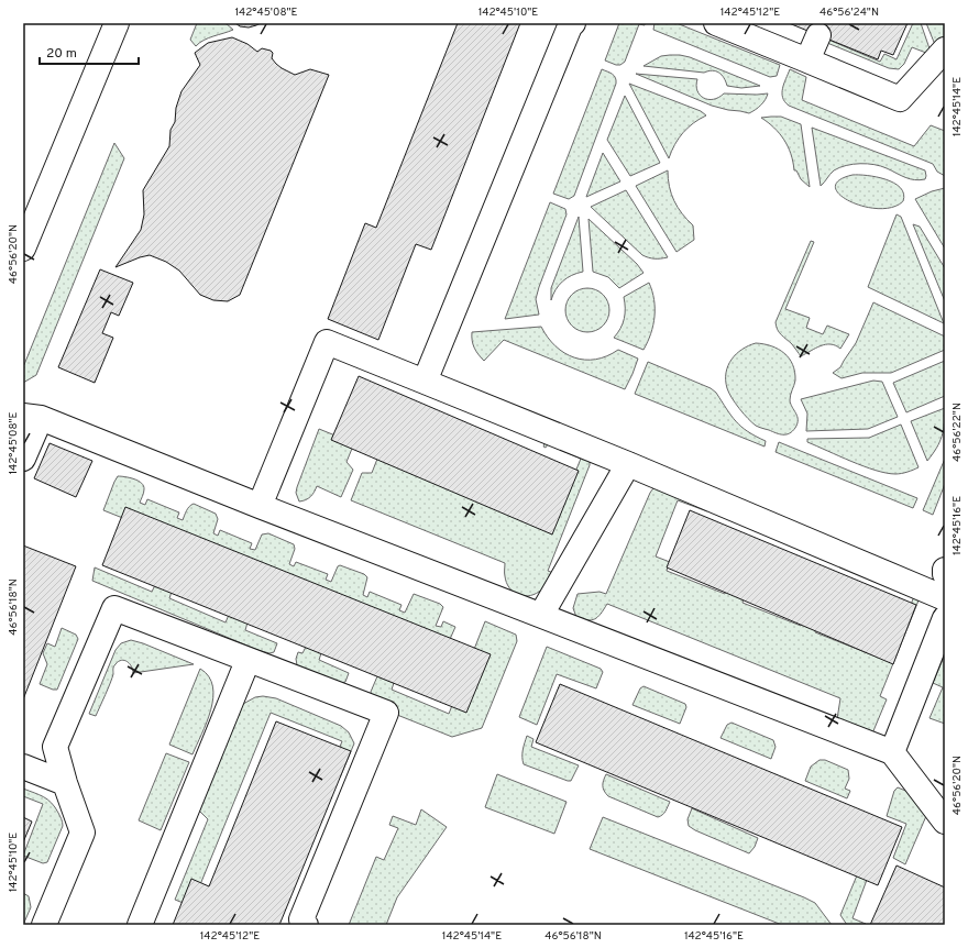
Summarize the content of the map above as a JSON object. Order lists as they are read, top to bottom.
{
  "scale_bar": "20 m",
  "coordinates": [
    "142°45'08\"E",
    "142°45'10\"E",
    "142°45'12\"E",
    "46°56'24\"N",
    "142°45'14\"E",
    "46°56'20\"N",
    "46°56'22\"N",
    "142°45'16\"E",
    "46°56'18\"N"
  ]
}
